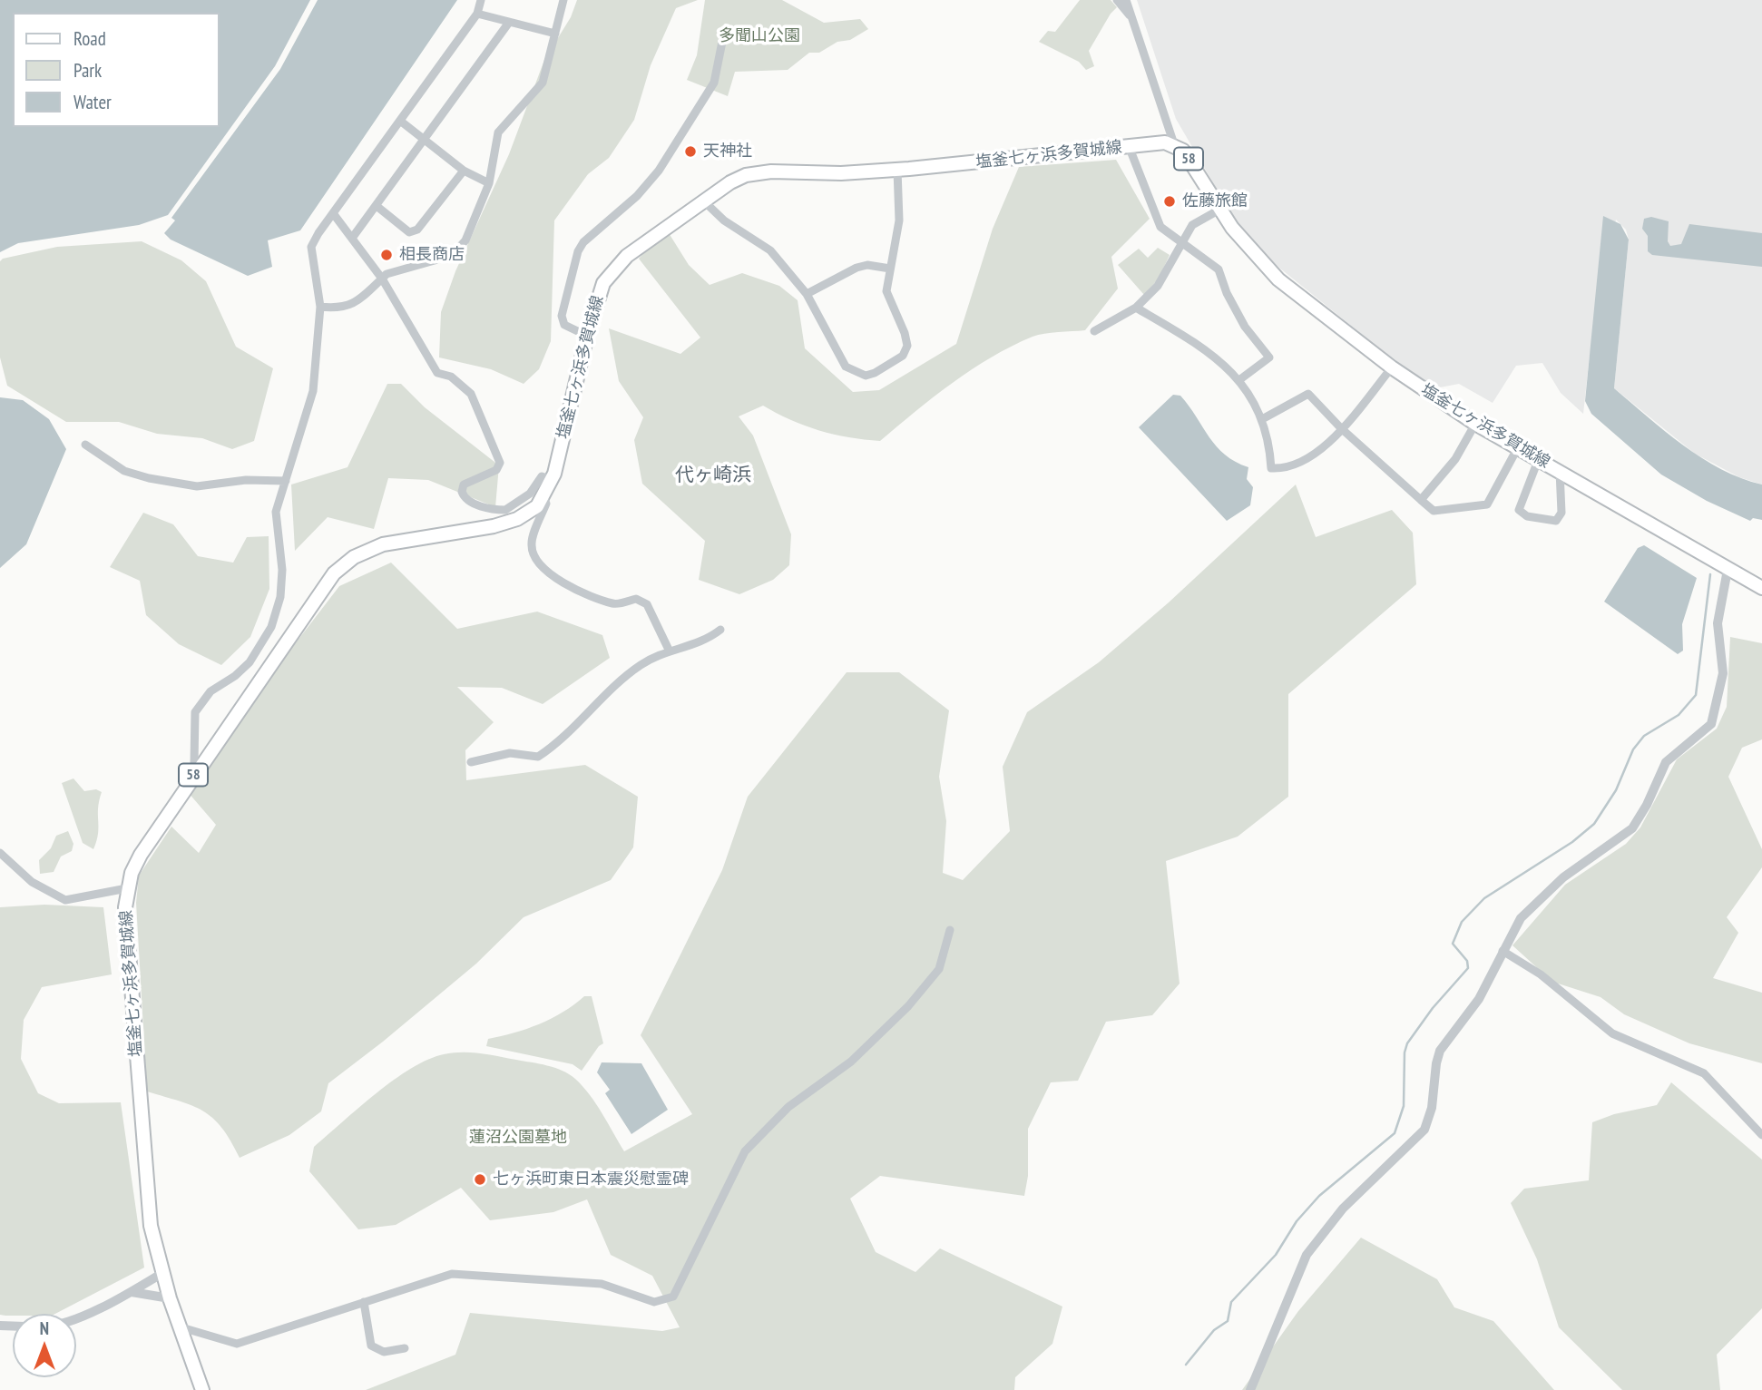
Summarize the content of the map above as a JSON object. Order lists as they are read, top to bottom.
{
  "streets": {
    "main road": ["塩釜七ヶ浜多賀城線", "58"]
  },
  "districts": ["代ヶ崎浜"],
  "parks": ["多聞山公園", "蓮沼公園墓地"],
  "places": [
    "天神社",
    "佐藤旅館",
    "相長商店",
    "七ヶ浜町東日本震災慰霊碑"
  ],
  "legend": ["Road", "Park", "Water"],
  "north": "top"
}
